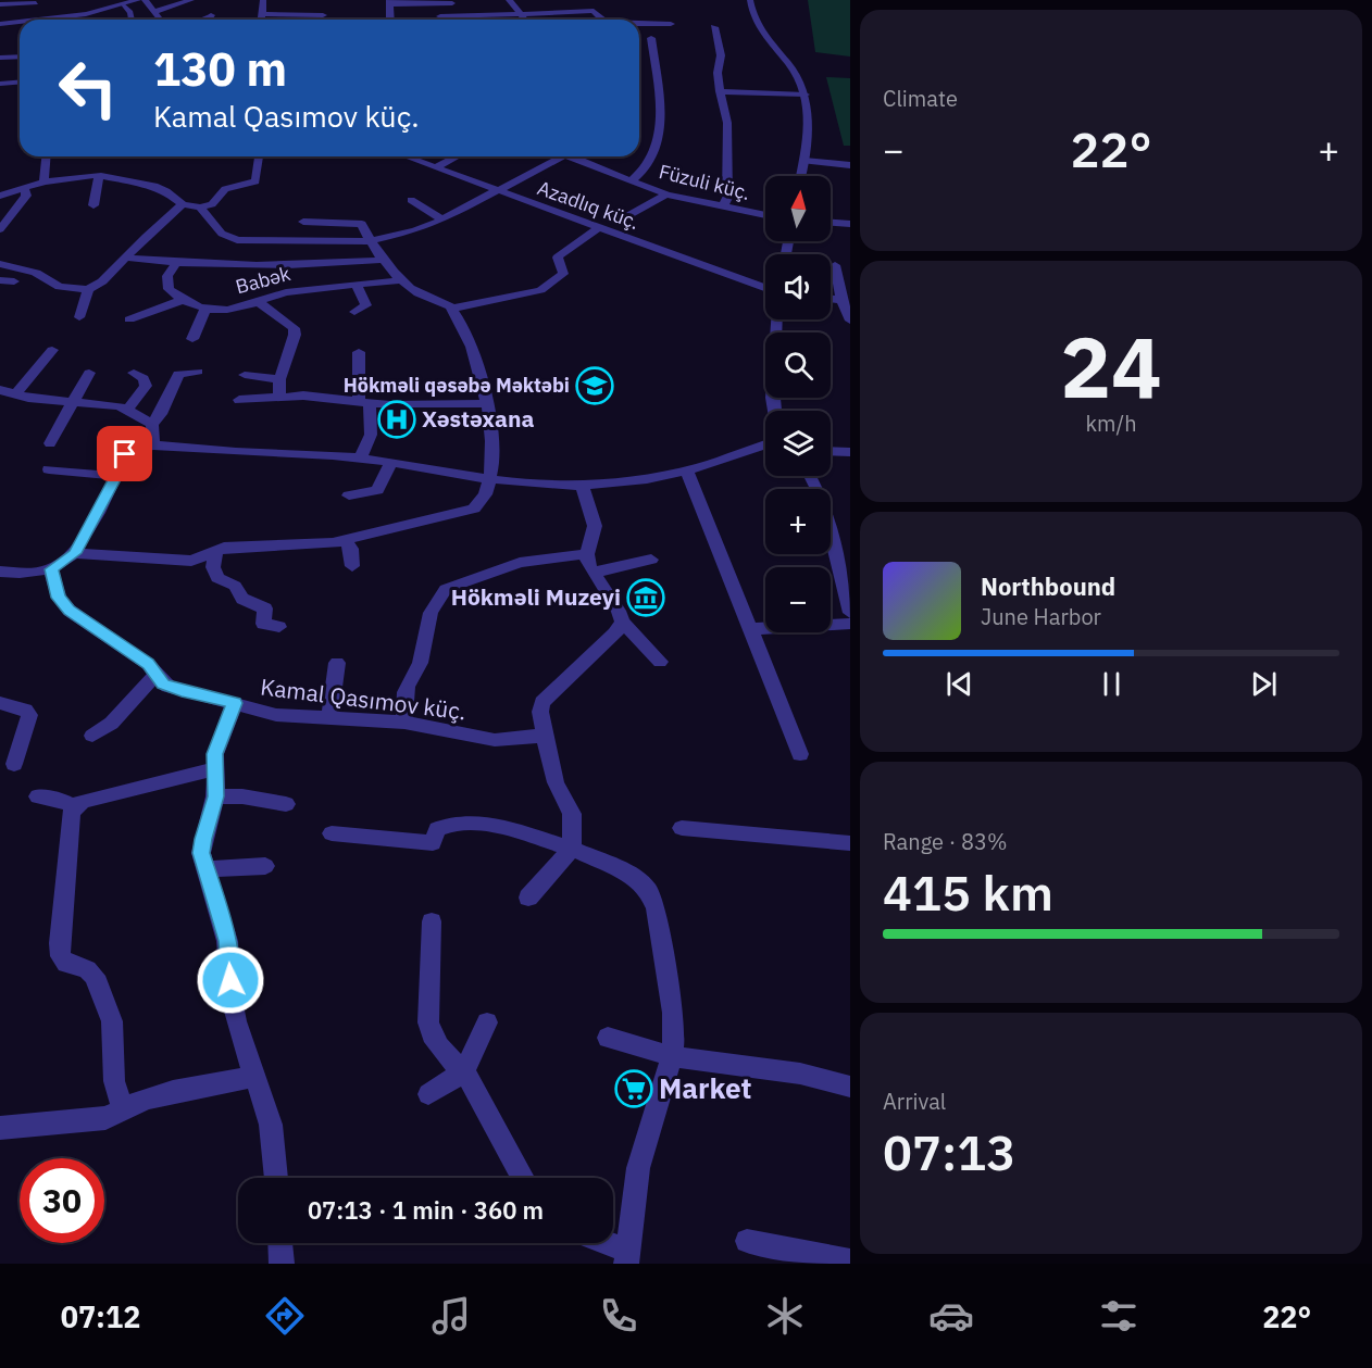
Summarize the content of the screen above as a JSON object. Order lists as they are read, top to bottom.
{
  "streets": {
    "street": [
      "Füzuli küç.",
      "Azadlıq küç.",
      "Babək",
      "Kamal Qasımov küç."
    ]
  },
  "places": {
    "school or university": ["Hökməli qəsəbə Məktəbi"],
    "hospital": ["Xəstəxana"],
    "museum": ["Hökməli Muzeyi"],
    "supermarket": ["Market"]
  },
  "north": "top",
  "page": {
    "tile": [
      "Climate",
      ["24", "km/h"],
      ["Range · 83%", "415 km"],
      ["Arrival", "07:13"]
    ],
    "turn": ["130 m", "Kamal Qasımov küç."],
    "heat": ["−", "22°", "+"],
    "map_buttons": ["+", "−"],
    "song": ["Northbound", "June Harbor"],
    "limit": "30",
    "trip": "07:13 · 1 min · 360 m",
    "tabs": ["07:12", "22°"]
  }
}
